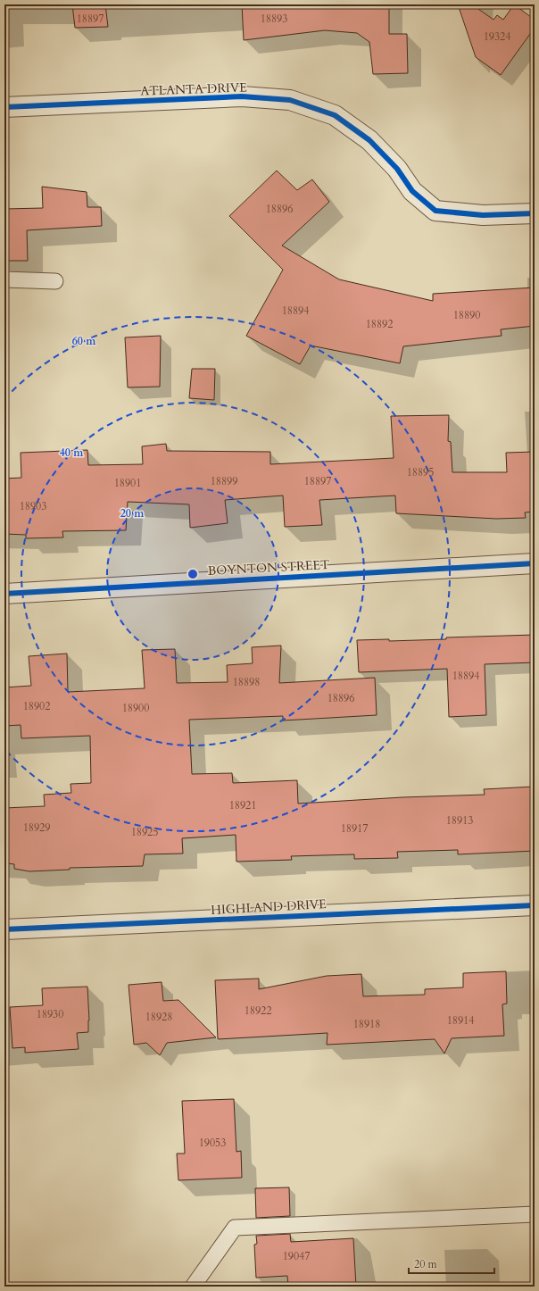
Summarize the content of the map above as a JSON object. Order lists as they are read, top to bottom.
{
  "streets": {
    "street": ["ATLANTA DRIVE", "BOYNTON STREET", "HIGHLAND DRIVE"]
  },
  "house_numbers": [
    "18897",
    "18893",
    "19324",
    "18896",
    "18894",
    "18890",
    "18892",
    "18895",
    "18899",
    "18897",
    "18901",
    "18903",
    "18894",
    "18898",
    "18896",
    "18902",
    "18900",
    "18921",
    "18913",
    "18929",
    "18917",
    "18925",
    "18922",
    "18930",
    "18928",
    "18914",
    "18918",
    "19053",
    "19047"
  ],
  "scale_bar": "20 m",
  "rings": ["60 m", "40 m", "20 m"]
}
